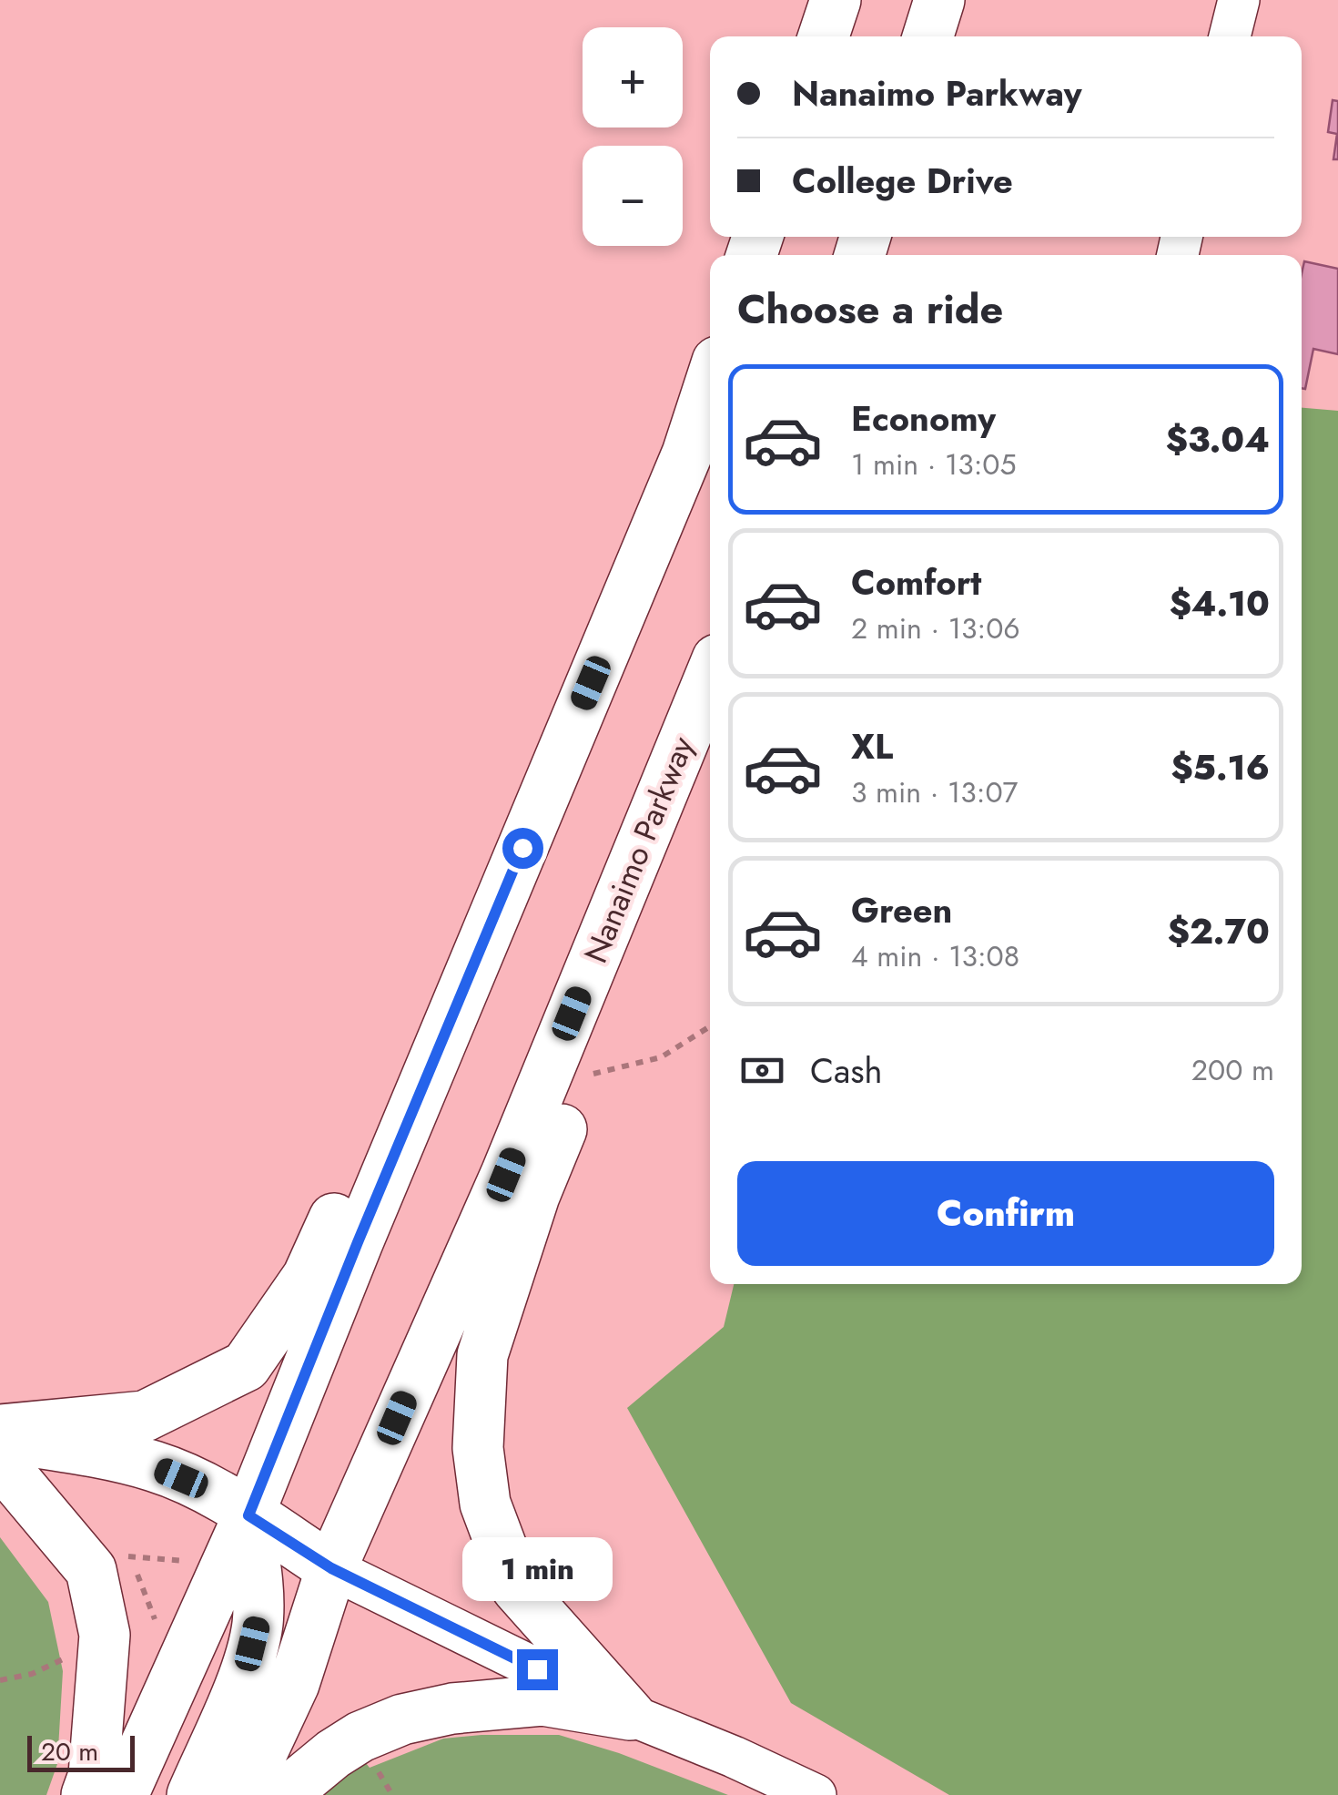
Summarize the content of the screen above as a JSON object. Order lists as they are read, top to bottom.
{
  "streets": {
    "main road": ["Nanaimo Parkway"]
  },
  "scale_bar": "20 m",
  "page": {
    "map_buttons": ["+", "−"],
    "banner": ["Nanaimo Parkway", "College Drive"],
    "heading": "Choose a ride",
    "list": [
      {
        "name": "Economy",
        "note": "1 min · 13:05",
        "value": "$3.04"
      },
      {
        "name": "Comfort",
        "note": "2 min · 13:06",
        "value": "$4.10"
      },
      {
        "name": "XL",
        "note": "3 min · 13:07",
        "value": "$5.16"
      },
      {
        "name": "Green",
        "note": "4 min · 13:08",
        "value": "$2.70"
      }
    ],
    "pay": ["Cash", "200 m"],
    "buttons": "Confirm",
    "bubble": "1 min",
    "scale": "20 m"
  }
}
